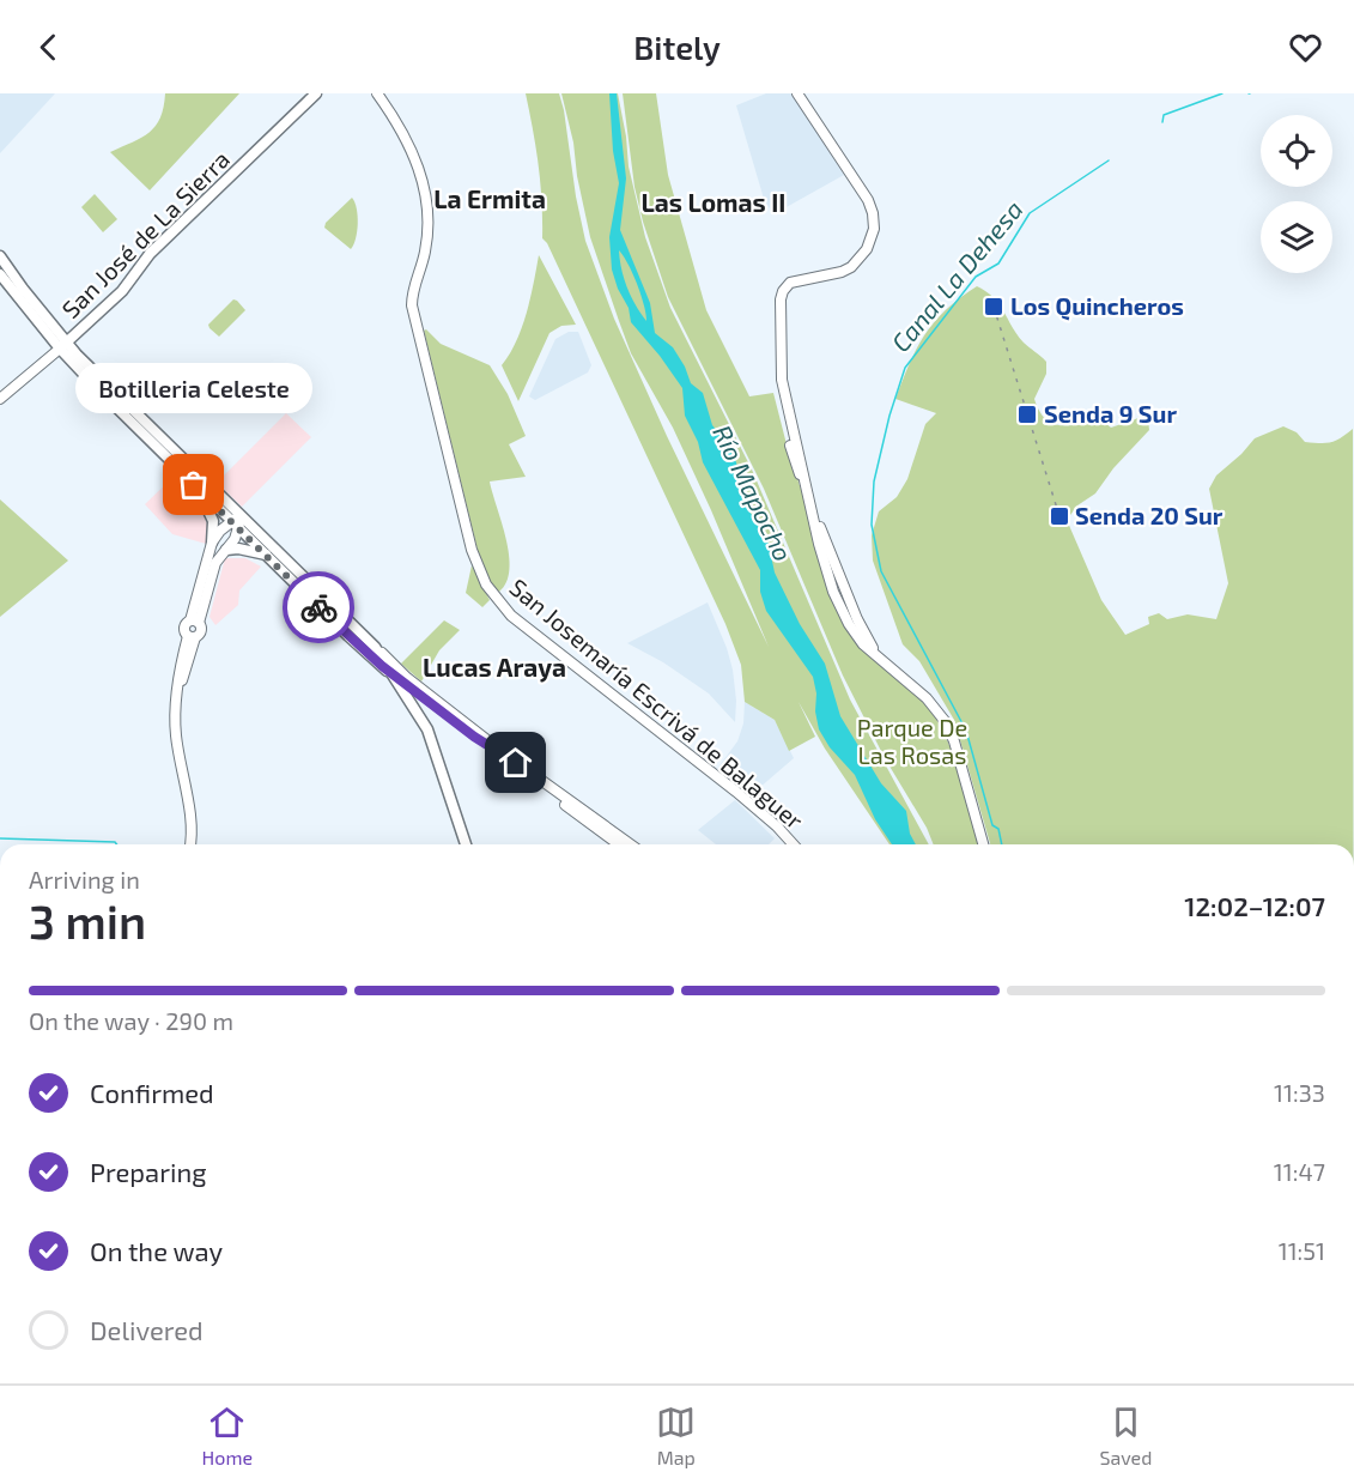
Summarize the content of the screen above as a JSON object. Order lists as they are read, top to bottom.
{
  "streets": {
    "main road": ["San José de La Sierra"],
    "street": ["San Josemaría Escrivá de Balaguer"]
  },
  "districts": ["La Ermita", "Las Lomas II", "Lucas Araya"],
  "water": ["Canal La Dehesa", "Río Mapocho"],
  "parks": ["Parque De Las Rosas"],
  "places": {
    "transit": ["Los Quincheros", "Senda 9 Sur", "Senda 20 Sur"],
    "other": ["Botilleria Celeste"]
  },
  "page": {
    "header": "Bitely",
    "bubble": "Botilleria Celeste",
    "heading": ["3 min", "Arriving in", "12:02–12:07"],
    "bar": "On the way · 290 m",
    "list": [
      ["Confirmed", "11:33"],
      ["Preparing", "11:47"],
      ["On the way", "11:51"],
      "Delivered"
    ],
    "tabs": ["Home", "Map", "Saved"]
  }
}
